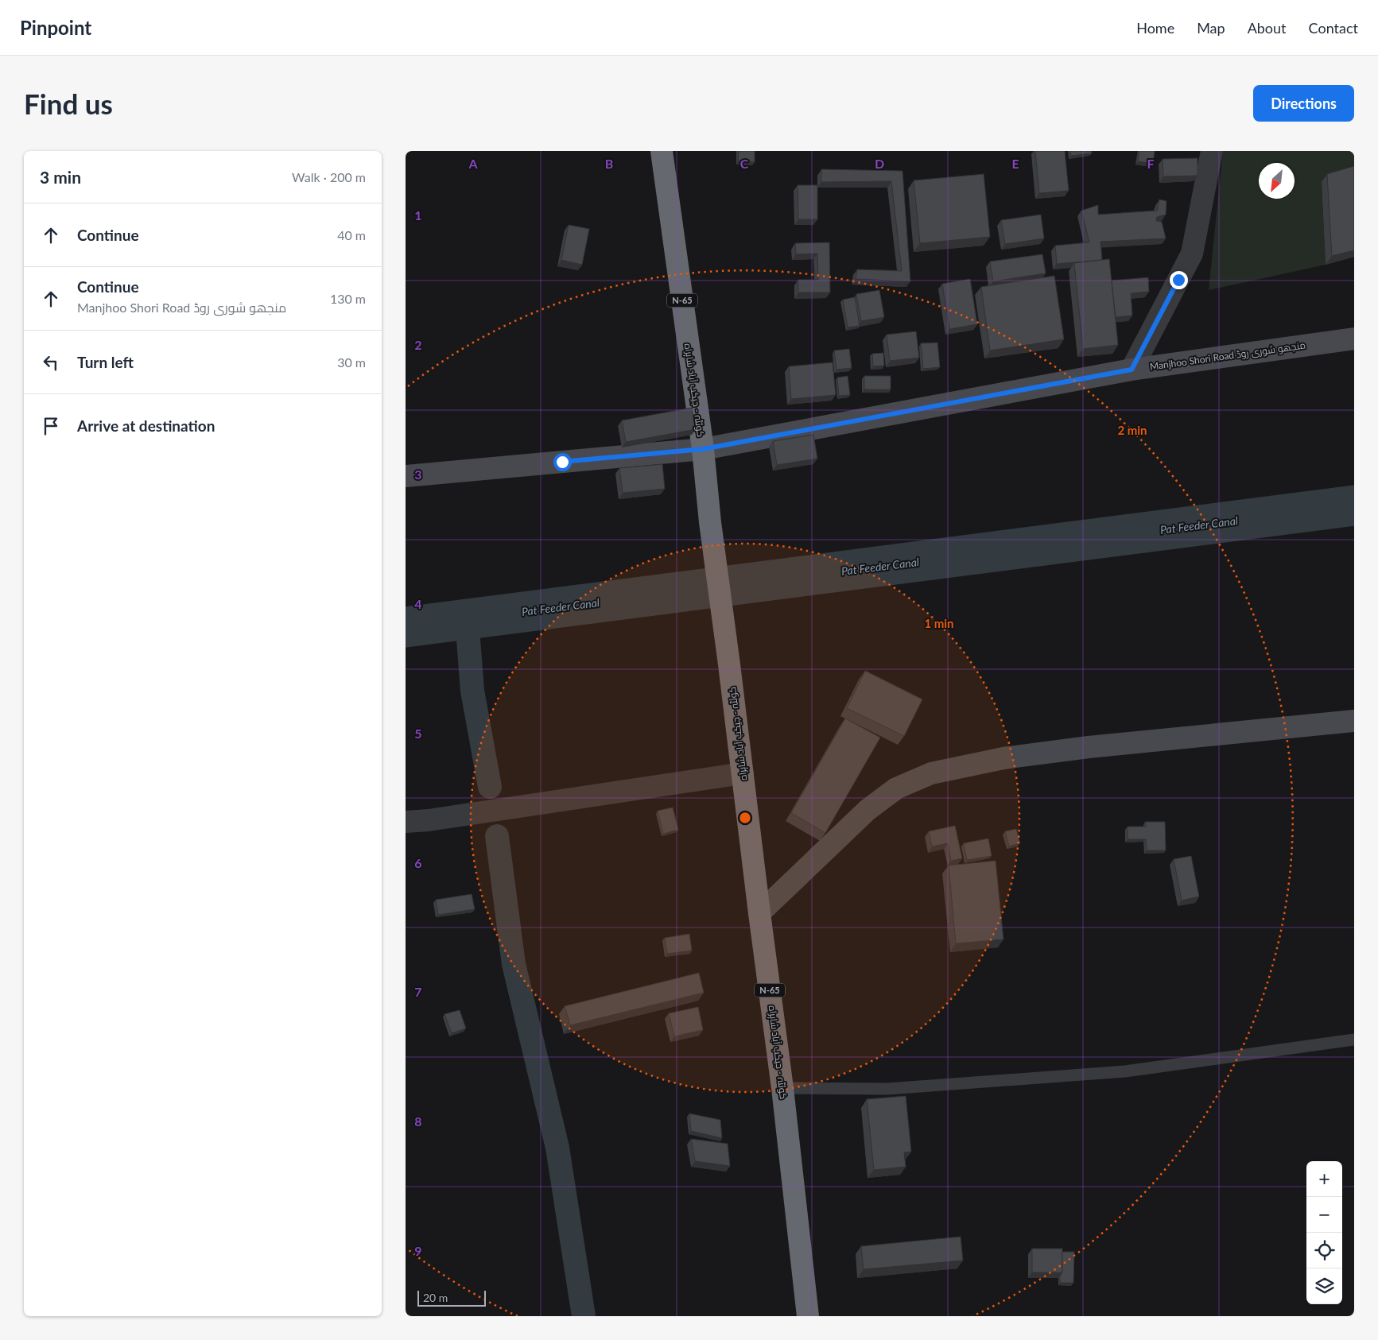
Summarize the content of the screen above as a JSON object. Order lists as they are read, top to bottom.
{
  "streets": {
    "highway": ["N-65", "کوئٹہ - جیکب آباد شاہراہ"],
    "street": ["Manjhoo Shori Road منجھو شوری روڈ"]
  },
  "crossings": [
    ["Manjhoo Shori Road منجھو شوری روڈ", "کوئٹہ - جیکب آباد شاہراہ"]
  ],
  "water": ["Pat Feeder Canal"],
  "scale_bar": "20 m",
  "north": "bottom left",
  "page": {
    "header": "Pinpoint",
    "nav": [
      "Home",
      "Map",
      "About",
      "Contact"
    ],
    "buttons": "Directions",
    "title": "Find us",
    "heading": ["3 min", "Walk · 200 m"],
    "list": [
      ["Continue", "40 m"],
      ["Continue", "Manjhoo Shori Road منجھو شوری روڈ", "130 m"],
      ["Turn left", "30 m"],
      "Arrive at destination"
    ],
    "map_buttons": ["+", "−"],
    "scale": "20 m"
  },
  "grid": {
    "columns": [
      "A",
      "B",
      "C",
      "D",
      "E",
      "F"
    ],
    "rows": [
      "1",
      "2",
      "3",
      "4",
      "5",
      "6",
      "7",
      "8",
      "9"
    ]
  },
  "rings": ["2 min", "1 min"]
}
